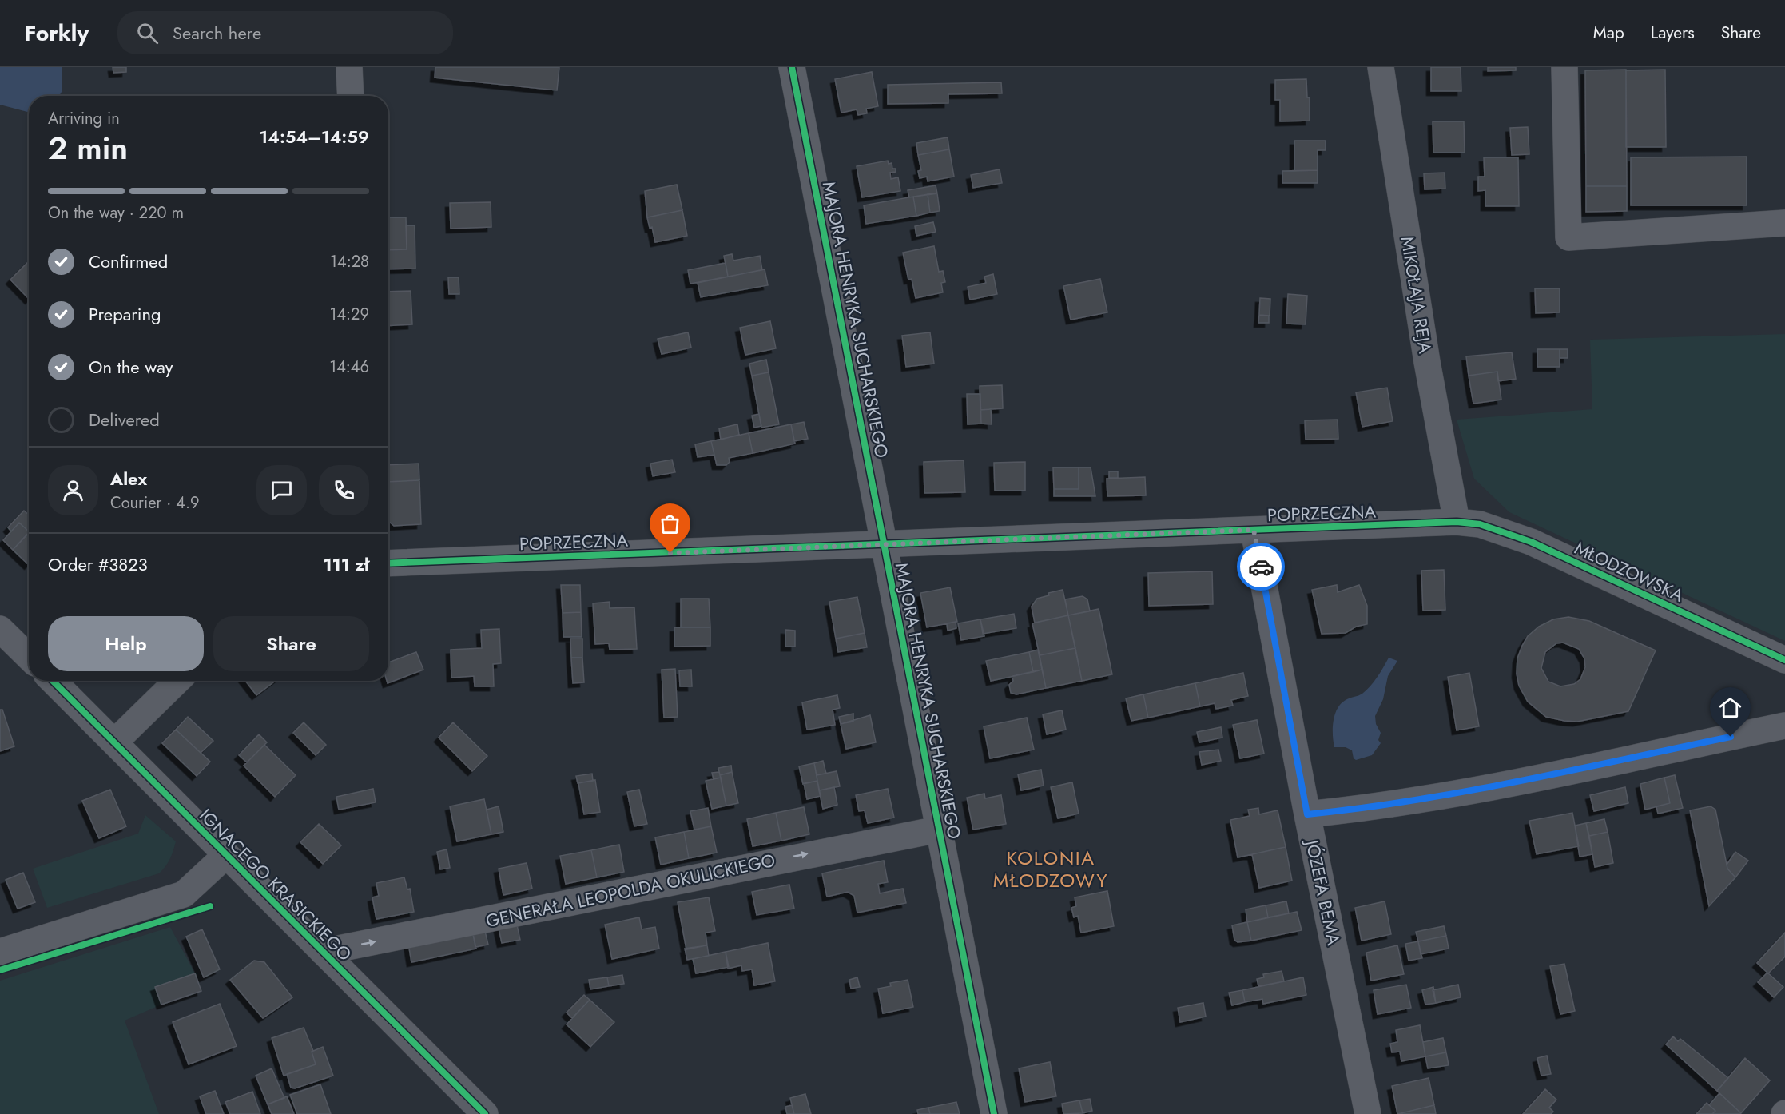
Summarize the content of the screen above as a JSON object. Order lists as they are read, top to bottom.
{
  "streets": {
    "street": [
      "MIKOŁAJA REJA",
      "MAJORA HENRYKA SUCHARSKIEGO",
      "POPRZECZNA",
      "MŁODZOWSKA",
      "IGNACEGO KRASICKIEGO",
      "GENERAŁA LEOPOLDA OKULICKIEGO",
      "JÓZEFA BEMA"
    ]
  },
  "crossings": [
    ["MIKOŁAJA REJA", "POPRZECZNA"],
    ["MIKOŁAJA REJA", "MŁODZOWSKA"],
    ["MAJORA HENRYKA SUCHARSKIEGO", "POPRZECZNA"],
    ["MAJORA HENRYKA SUCHARSKIEGO", "GENERAŁA LEOPOLDA OKULICKIEGO"],
    ["POPRZECZNA", "MŁODZOWSKA"],
    ["POPRZECZNA", "JÓZEFA BEMA"],
    ["IGNACEGO KRASICKIEGO", "GENERAŁA LEOPOLDA OKULICKIEGO"]
  ],
  "one_way": ["GENERAŁA LEOPOLDA OKULICKIEGO"],
  "districts": ["KOLONIA MŁODZOWY"],
  "page": {
    "header": "Forkly",
    "search": "Search here",
    "nav": ["Map", "Layers", "Share"],
    "heading": ["2 min", "Arriving in", "14:54–14:59"],
    "panel": [
      "Alex",
      "Courier · 4.9",
      "Order #3823",
      "111 zł"
    ],
    "bar": "On the way · 220 m",
    "list": [
      ["Confirmed", "14:28"],
      ["Preparing", "14:29"],
      ["On the way", "14:46"],
      "Delivered"
    ],
    "buttons": ["Help", "Share"]
  }
}
